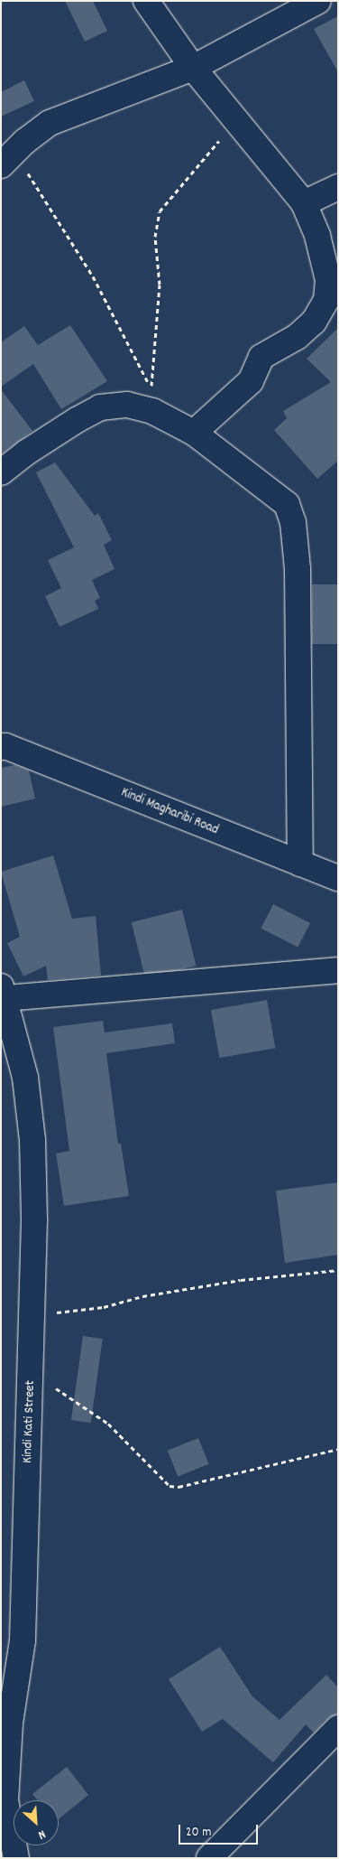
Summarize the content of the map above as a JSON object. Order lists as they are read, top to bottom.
{
  "streets": {
    "street": ["Kindi Magharibi Road", "Kindi Kati Street"]
  },
  "scale_bar": "20 m",
  "north": "bottom right"
}
